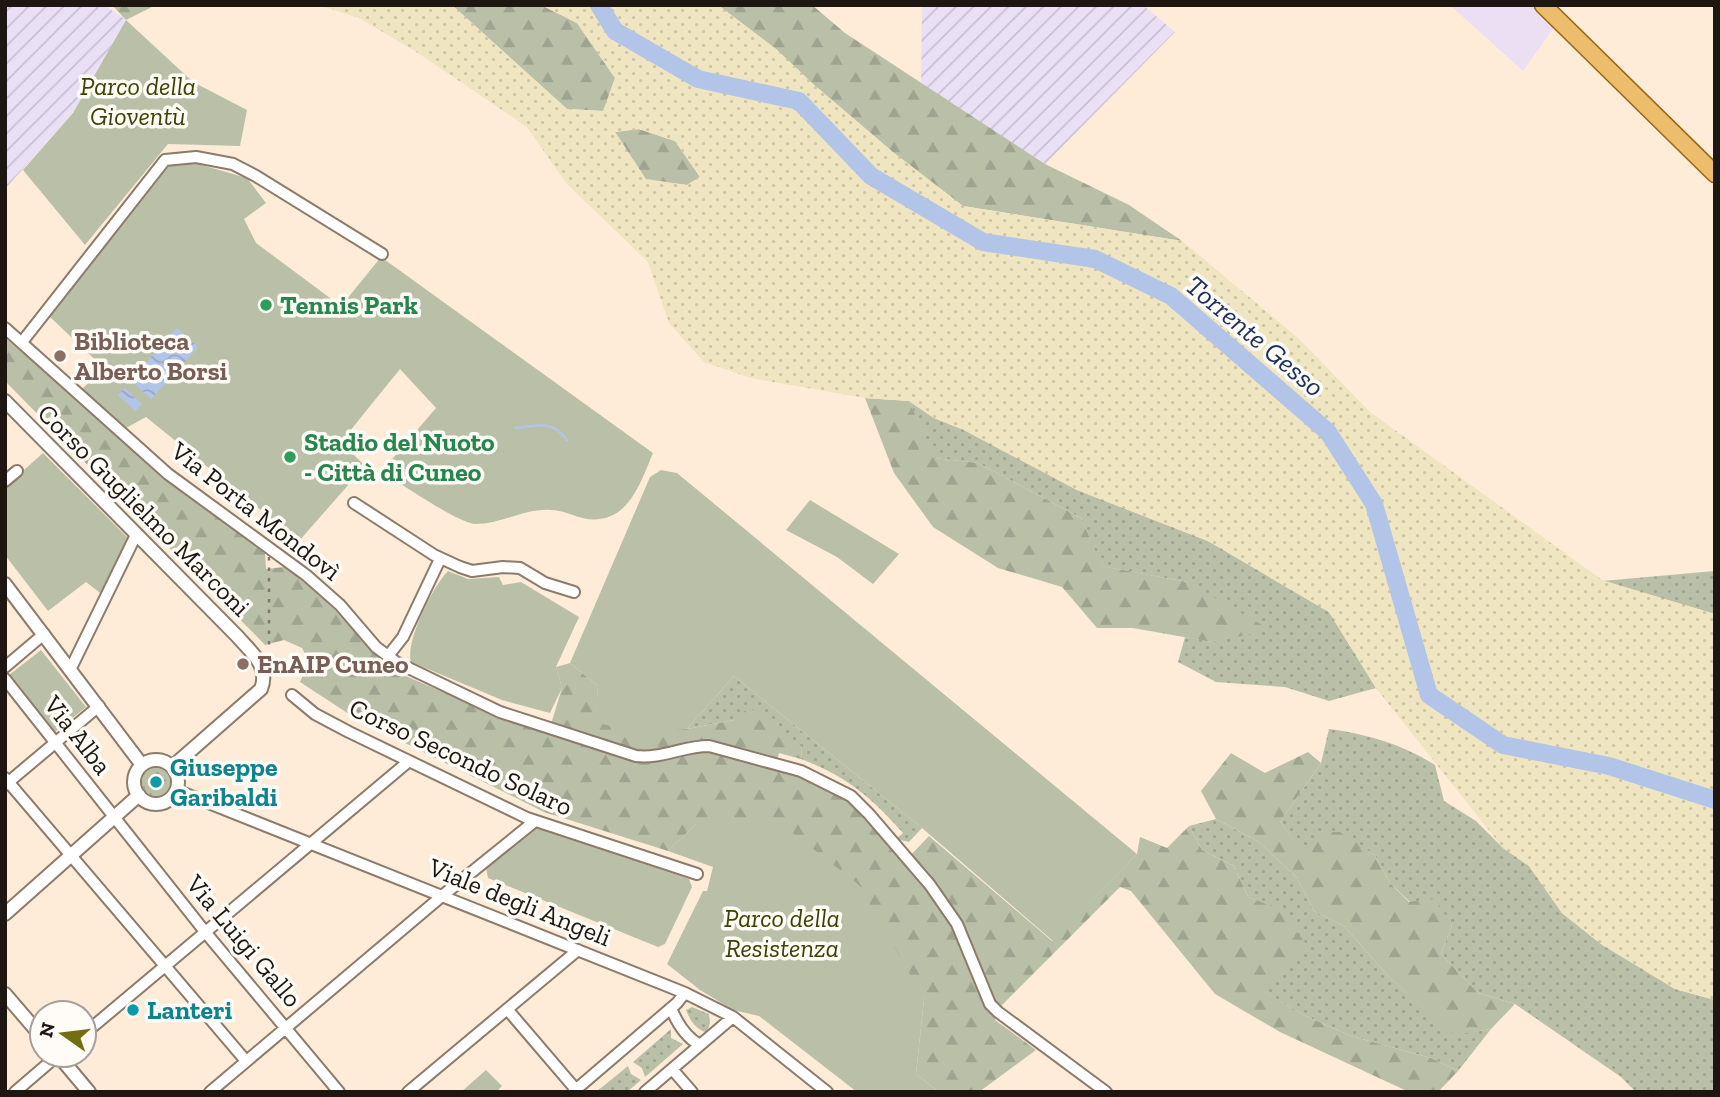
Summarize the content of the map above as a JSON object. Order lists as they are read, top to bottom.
{
  "streets": {
    "street": [
      "Corso Guglielmo Marconi",
      "Via Porta Mondovì",
      "Via Alba",
      "Corso Secondo Solaro",
      "Viale degli Angeli",
      "Via Luigi Gallo"
    ]
  },
  "crossings": [
    ["Corso Guglielmo Marconi", "Viale degli Angeli"],
    ["Via Alba", "Via Luigi Gallo"]
  ],
  "water": ["Torrente Gesso"],
  "parks": ["Parco della Gioventù", "Parco della Resistenza"],
  "places": [
    "Tennis Park",
    "Biblioteca Alberto Borsi",
    "Stadio del Nuoto - Città di Cuneo",
    "EnAIP Cuneo",
    "Giuseppe Garibaldi",
    "Lanteri"
  ],
  "north": "left"
}
